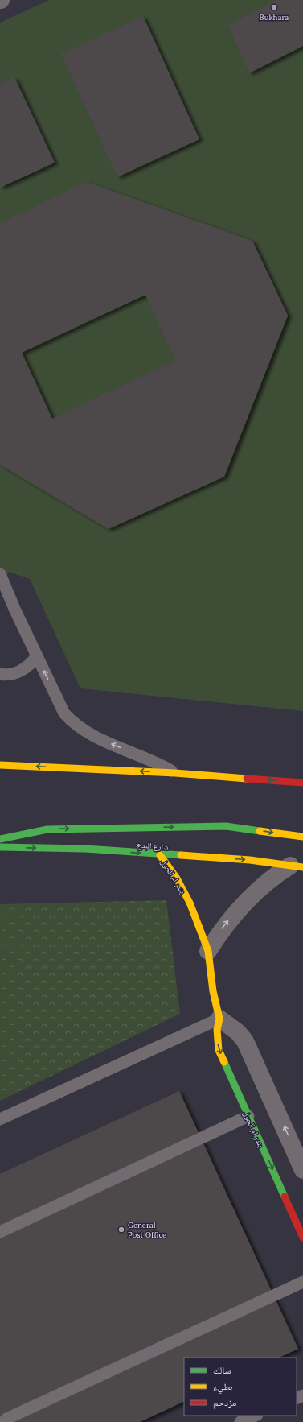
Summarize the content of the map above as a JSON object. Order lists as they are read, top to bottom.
{
  "streets": {
    "main road": ["شارع البدع", "بندر ام الحول"]
  },
  "crossings": [
    ["شارع البدع", "بندر ام الحول"]
  ],
  "one_way": ["بندر ام الحول"],
  "places": ["Bukhara", "General Post Office"],
  "legend": ["سالك", "بطيء", "مزدحم"]
}
